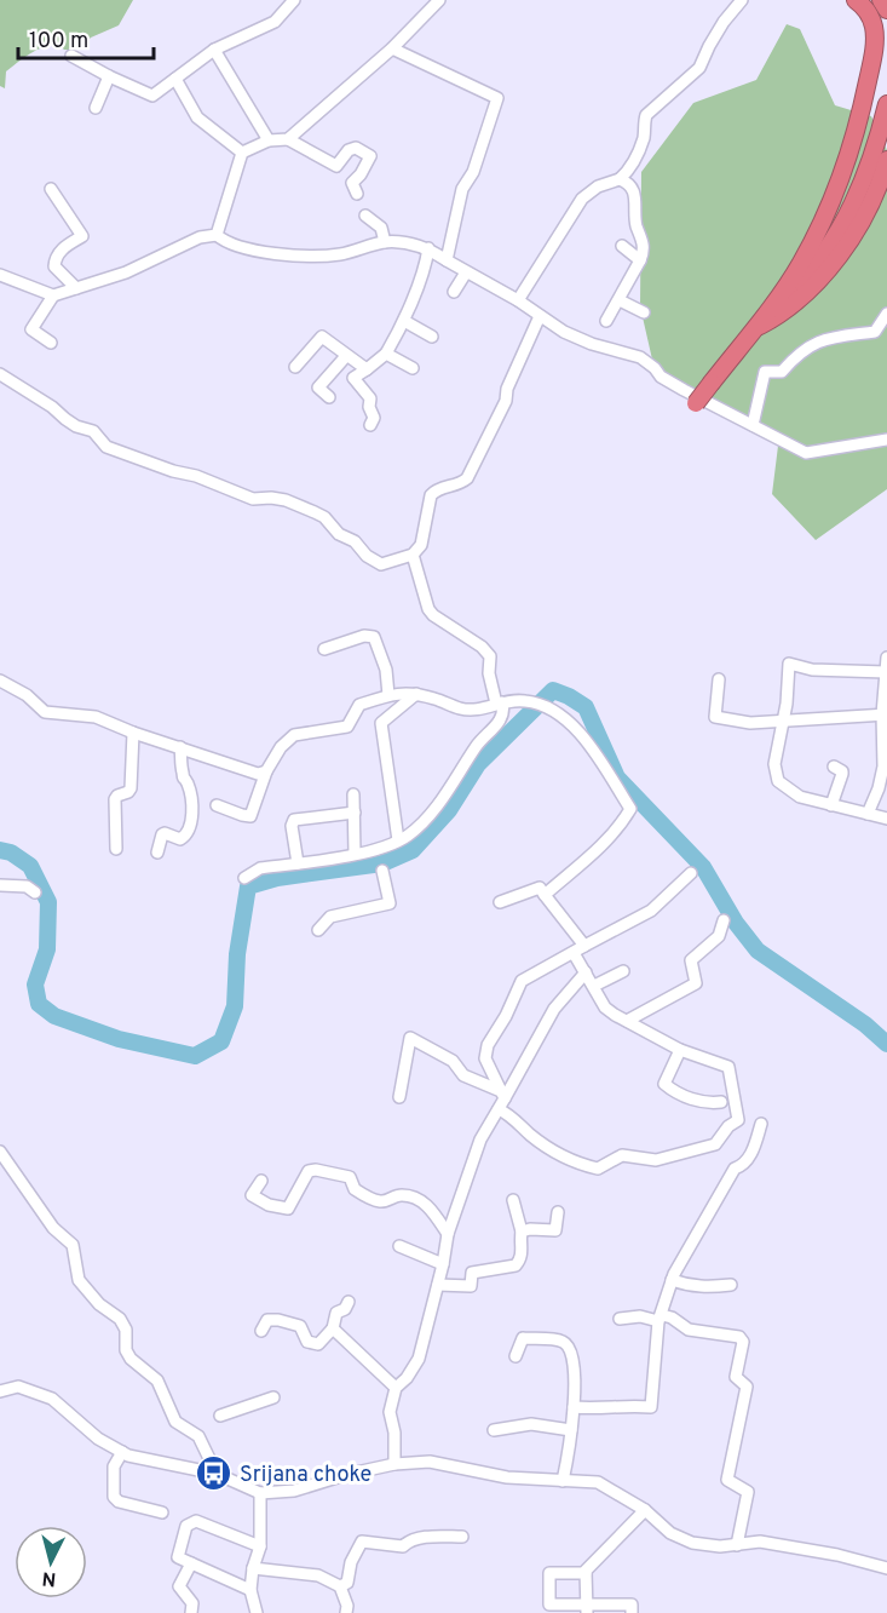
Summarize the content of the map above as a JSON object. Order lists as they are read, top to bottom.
{
  "places": {
    "bus stop": ["Srijana choke"]
  },
  "scale_bar": "100 m",
  "north": "bottom"
}
